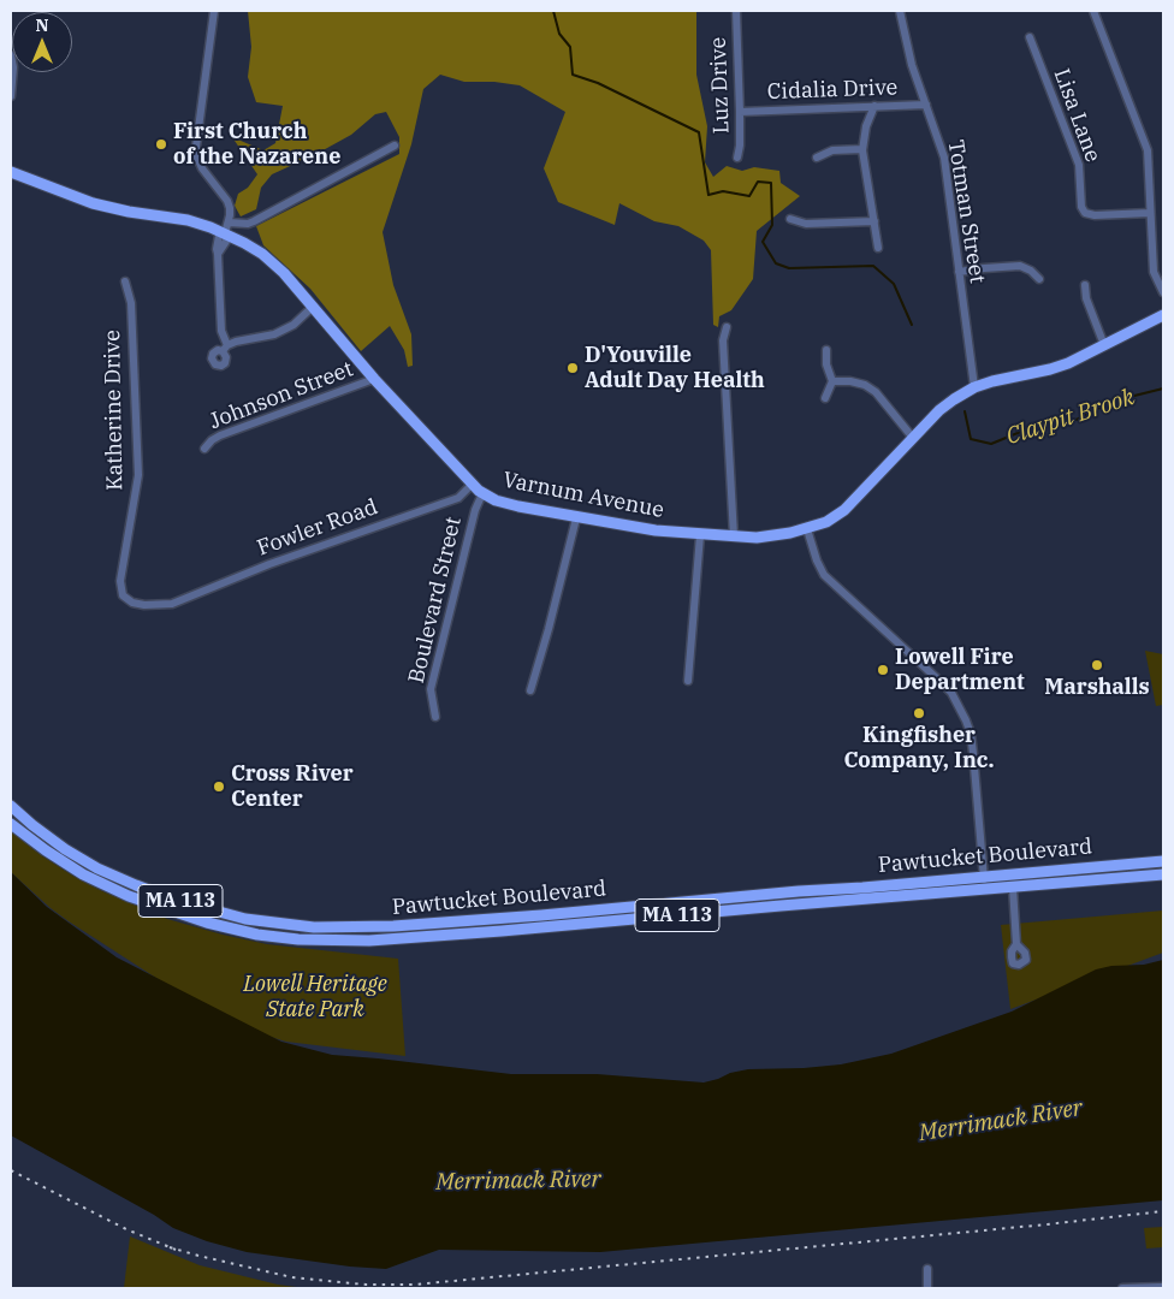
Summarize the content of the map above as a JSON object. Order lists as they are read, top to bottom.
{
  "streets": {
    "main road": ["Varnum Avenue", "Pawtucket Boulevard", "MA 113"],
    "street": [
      "Luz Drive",
      "Cidalia Drive",
      "Lisa Lane",
      "Totman Street",
      "Johnson Street",
      "Katherine Drive",
      "Fowler Road",
      "Boulevard Street"
    ]
  },
  "crossings": [
    ["Luz Drive", "Cidalia Drive"],
    ["Cidalia Drive", "Totman Street"],
    ["Totman Street", "Varnum Avenue"],
    ["Johnson Street", "Varnum Avenue"],
    ["Katherine Drive", "Fowler Road"],
    ["Varnum Avenue", "Fowler Road"],
    ["Varnum Avenue", "Boulevard Street"]
  ],
  "water": ["Claypit Brook", "Merrimack River"],
  "parks": ["Lowell Heritage State Park"],
  "places": [
    "First Church of the Nazarene",
    "D'Youville Adult Day Health",
    "Marshalls",
    "Lowell Fire Department",
    "Kingfisher Company, Inc.",
    "Cross River Center"
  ],
  "north": "top"
}
